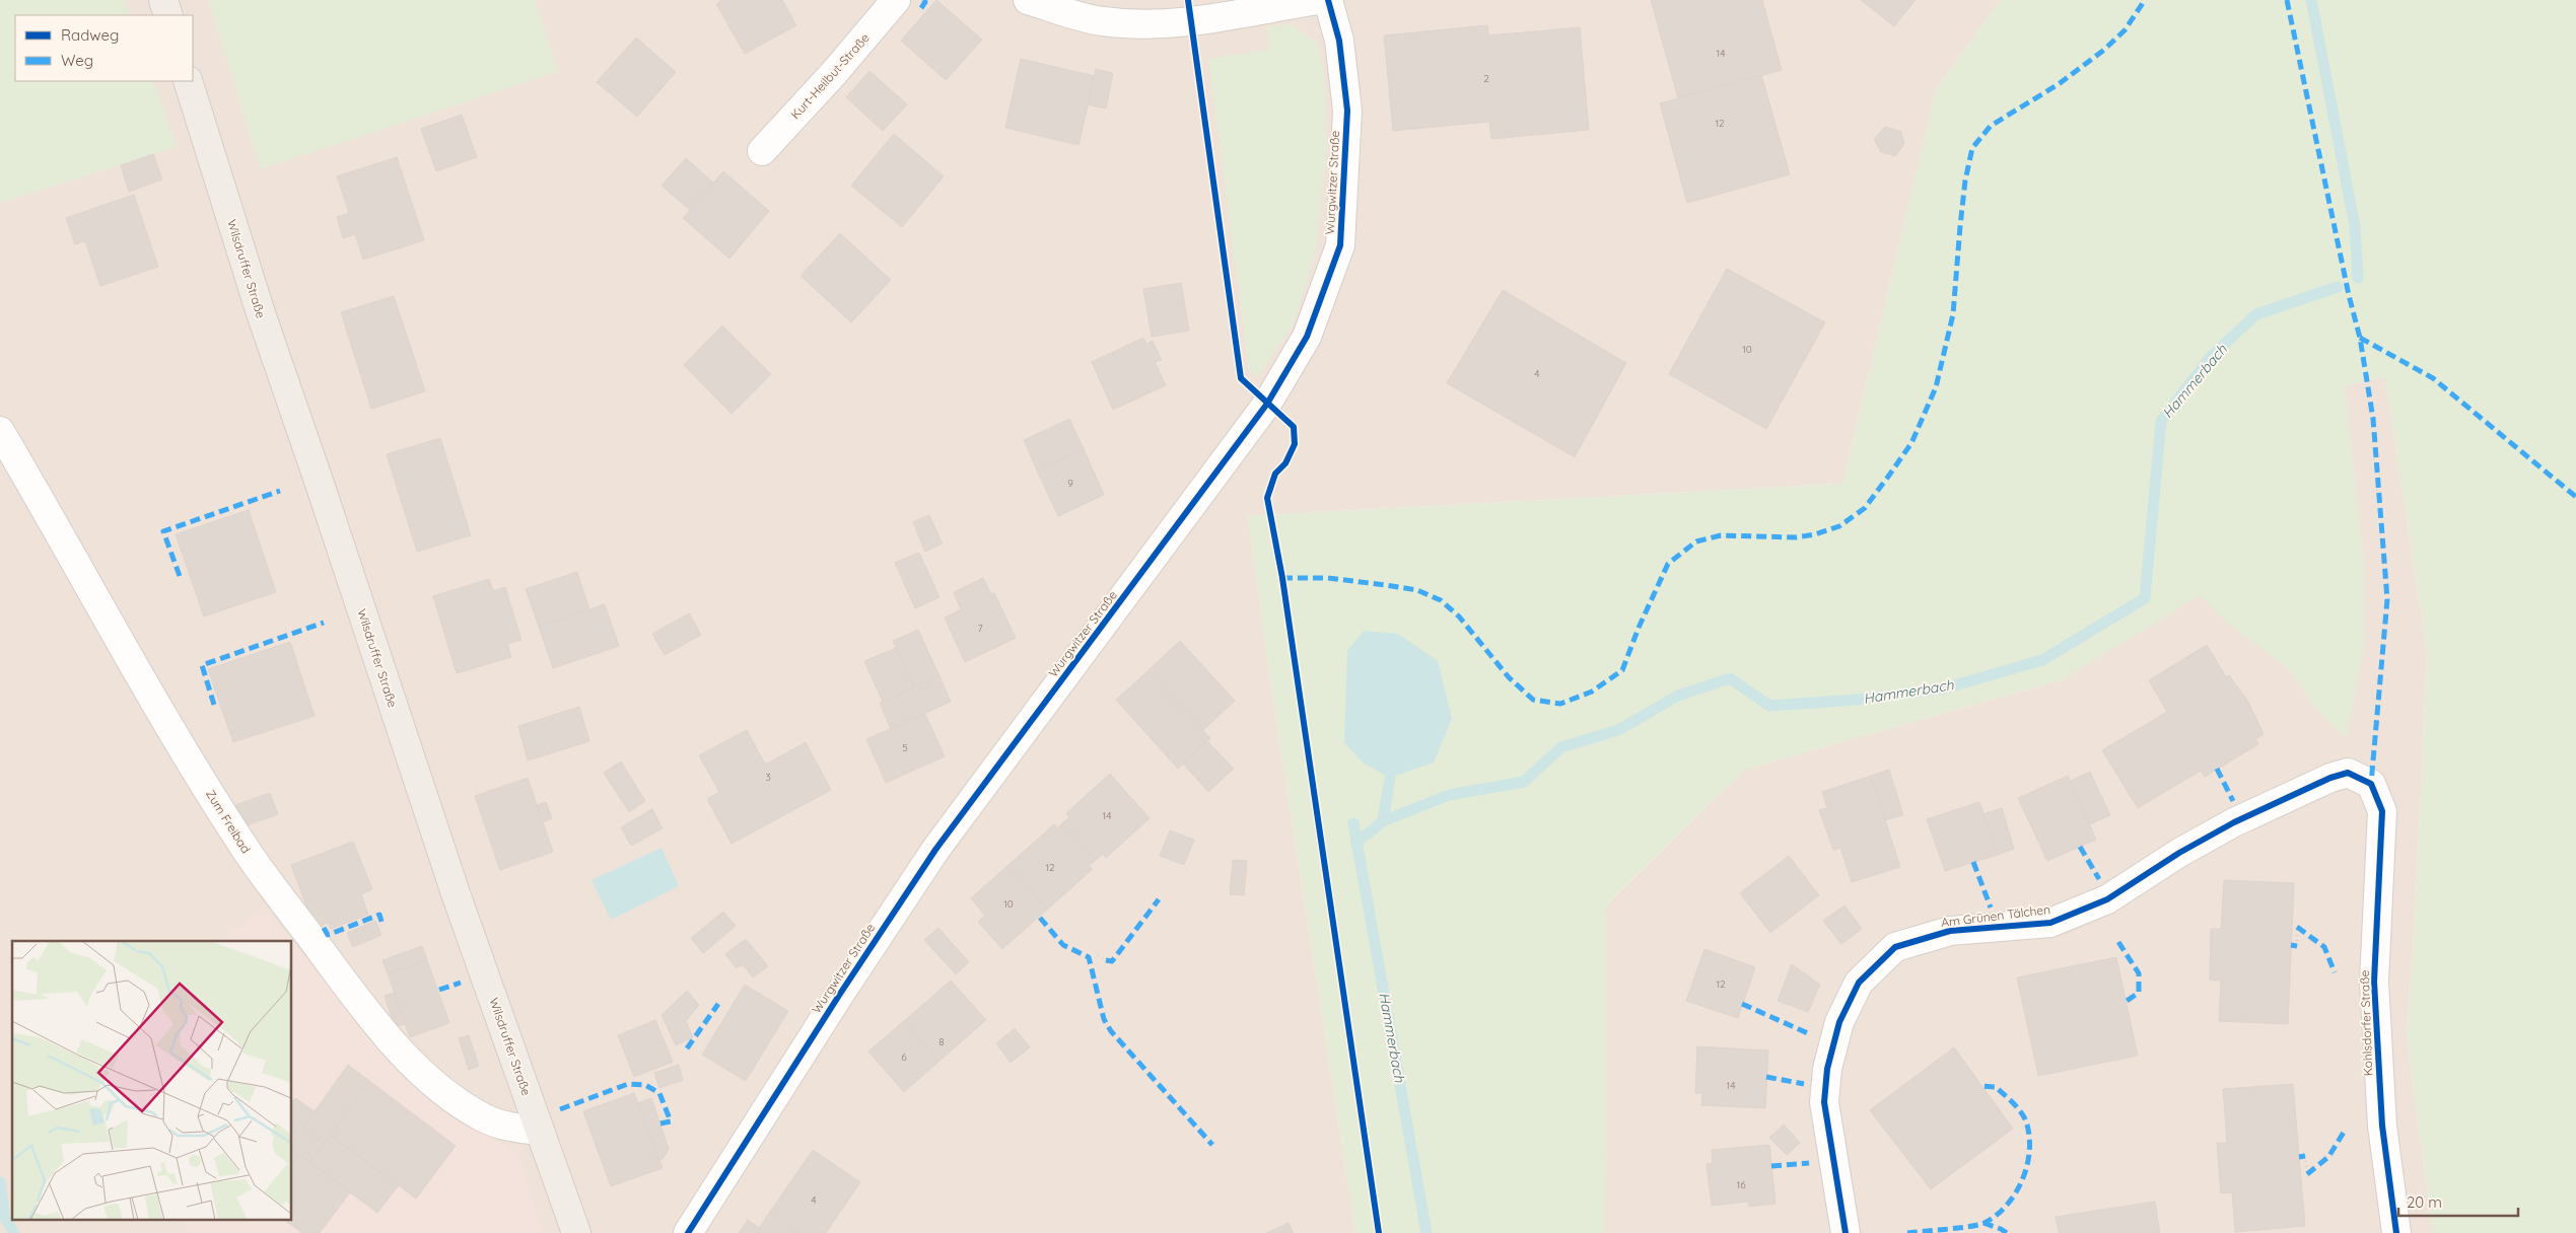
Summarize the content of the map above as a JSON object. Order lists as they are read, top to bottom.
{
  "streets": {
    "main road": ["Wilsdruffer Straße"],
    "street": [
      "Kurt-Heilbut-Straße",
      "Wurgwitzer Straße",
      "Zum Freibad",
      "Am Grünen Tälchen",
      "Kohlsdorfer Straße"
    ]
  },
  "crossings": [
    ["Wilsdruffer Straße", "Zum Freibad"],
    ["Am Grünen Tälchen", "Kohlsdorfer Straße"]
  ],
  "water": ["Hammerbach"],
  "house_numbers": [
    "14",
    "2",
    "12",
    "10",
    "4",
    "9",
    "7",
    "5",
    "3",
    "14",
    "12",
    "10",
    "12",
    "8",
    "6",
    "14",
    "16",
    "4"
  ],
  "legend": ["Radweg", "Weg"],
  "scale_bar": "20 m"
}
